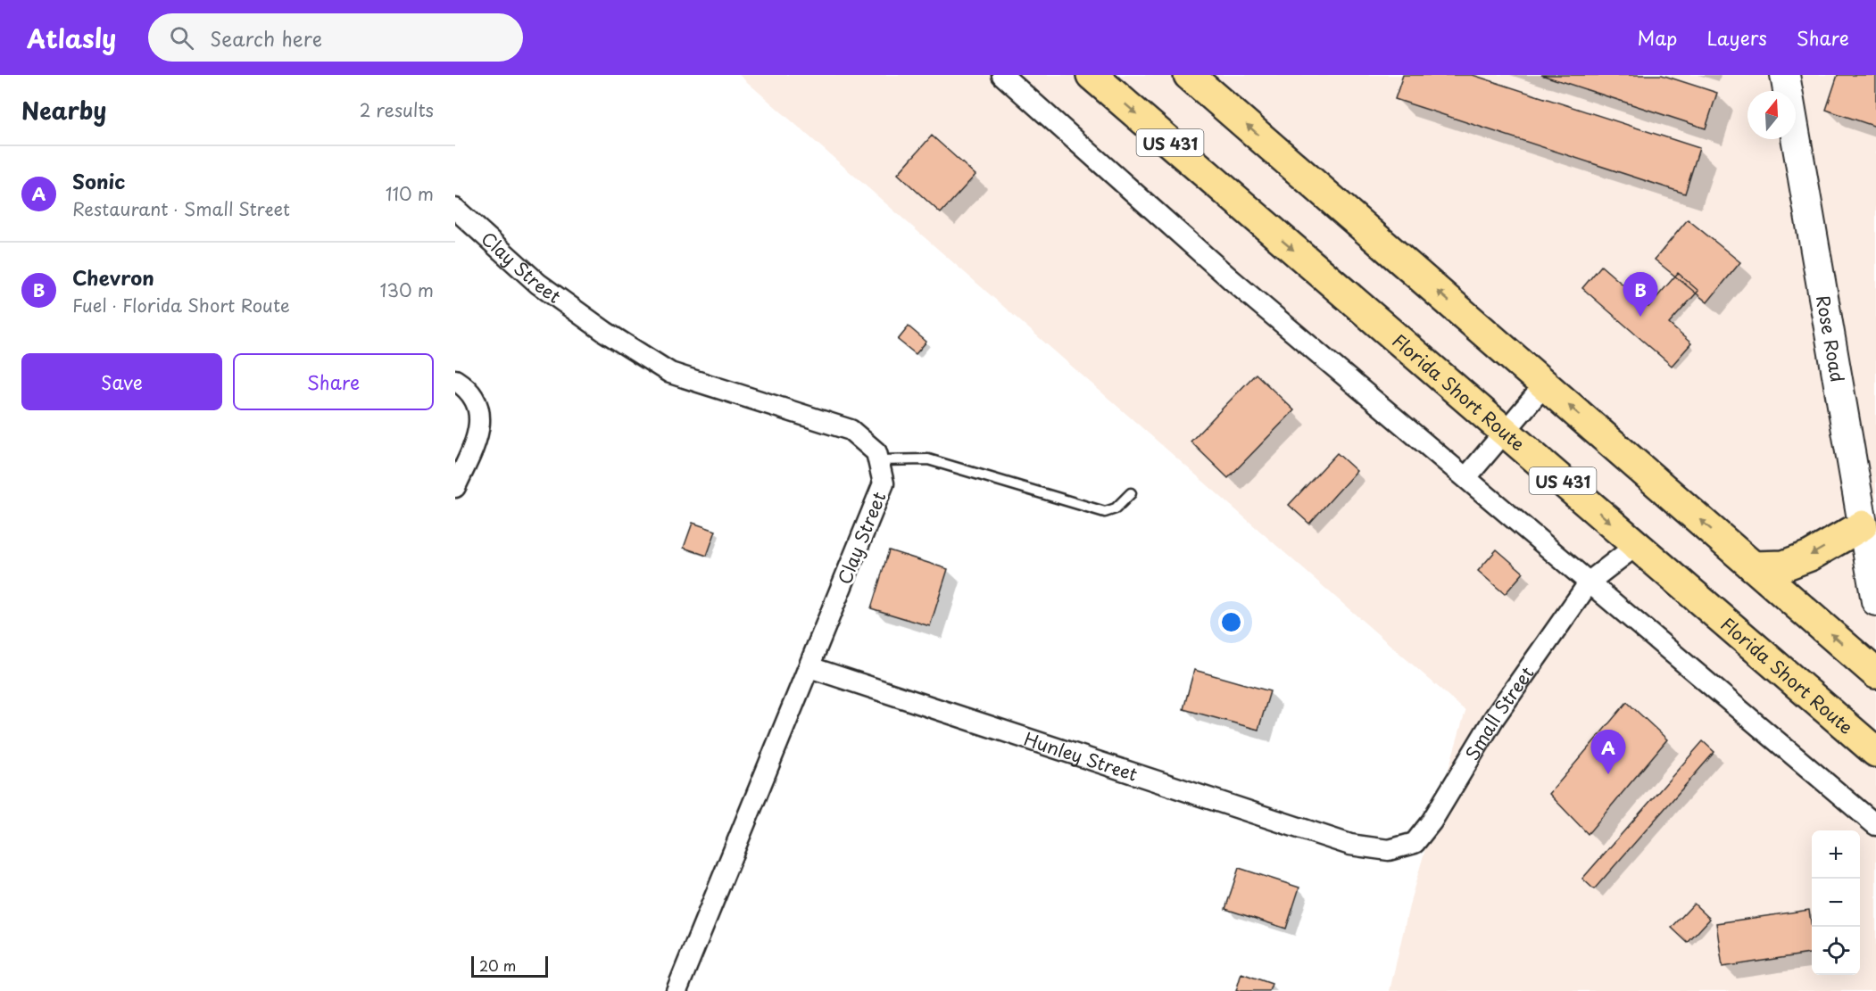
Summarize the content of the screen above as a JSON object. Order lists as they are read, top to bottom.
{
  "streets": {
    "highway": ["US 431", "Florida Short Route"],
    "street": [
      "Clay Street",
      "Rose Road",
      "Small Street",
      "Hunley Street"
    ]
  },
  "crossings": [
    ["Clay Street", "Hunley Street"],
    ["Florida Short Route", "Small Street"],
    ["Small Street", "Hunley Street"]
  ],
  "scale_bar": "20 m",
  "north": "top",
  "page": {
    "header": "Atlasly",
    "search": "Search here",
    "nav": ["Map", "Layers", "Share"],
    "heading": ["Nearby", "2 results"],
    "list": [
      {
        "mark": "A",
        "name": "Sonic",
        "note": "Restaurant · Small Street",
        "value": "110 m"
      },
      {
        "mark": "B",
        "name": "Chevron",
        "note": "Fuel · Florida Short Route",
        "value": "130 m"
      }
    ],
    "pins": ["B", "A"],
    "buttons": ["Save", "Share"],
    "map_buttons": ["+", "−"],
    "scale": "20 m"
  }
}
